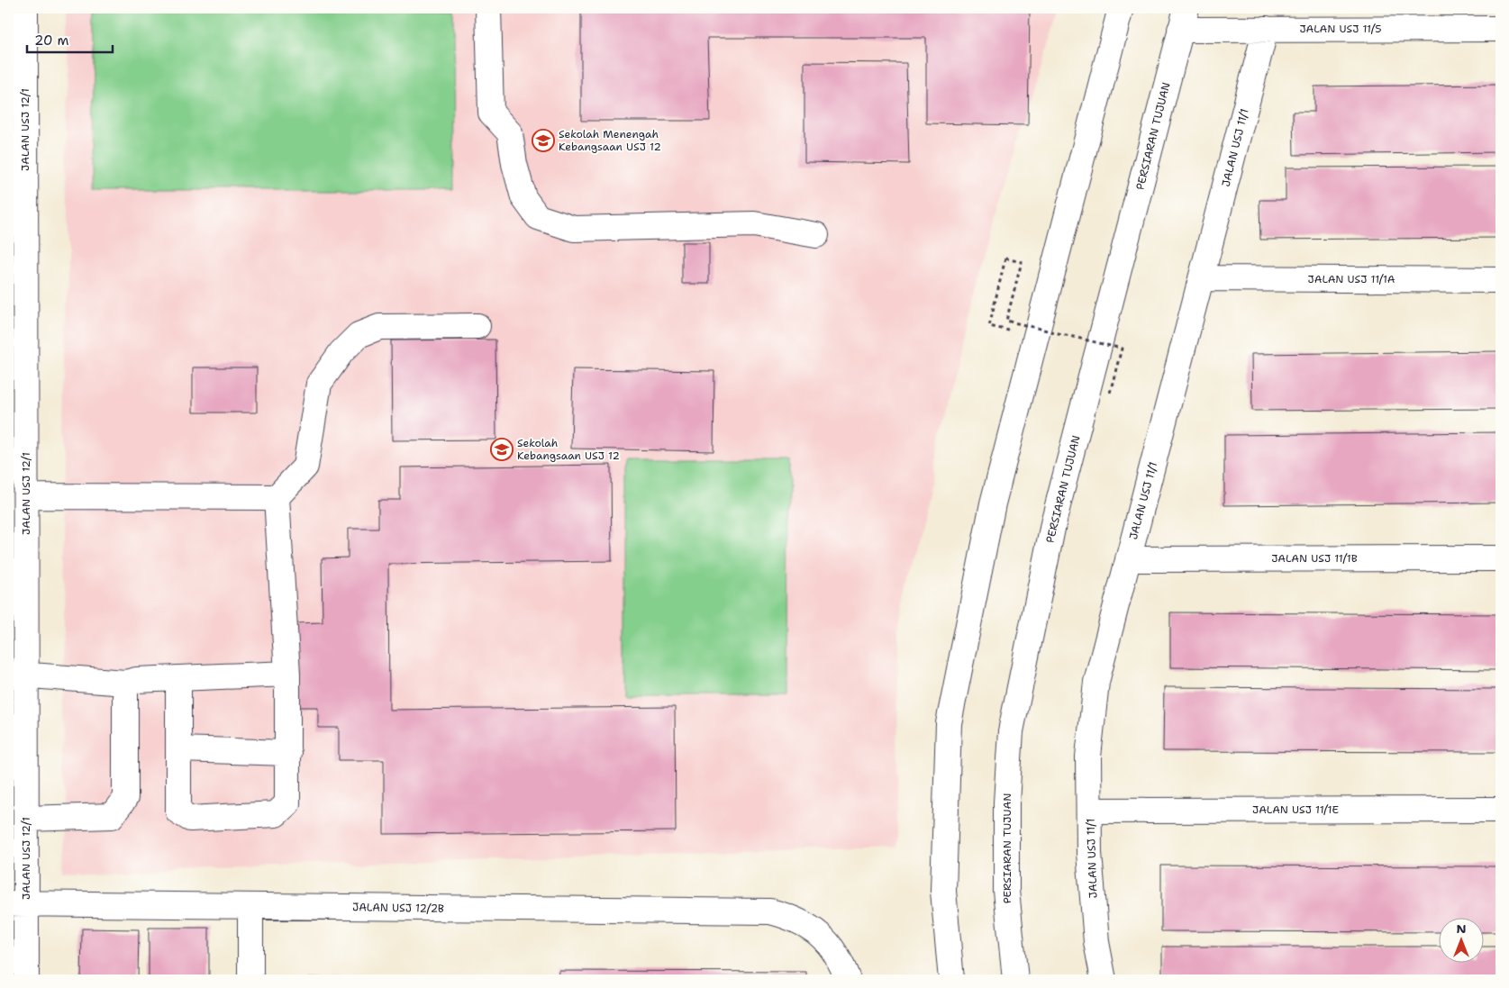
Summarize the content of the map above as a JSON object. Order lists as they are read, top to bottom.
{
  "streets": {
    "street": [
      "JALAN USJ 11/5",
      "JALAN USJ 12/1",
      "PERSIARAN TUJUAN",
      "JALAN USJ 11/1",
      "JALAN USJ 11/1A",
      "JALAN USJ 11/1B",
      "JALAN USJ 11/1E",
      "JALAN USJ 12/2B"
    ]
  },
  "crossings": [
    ["JALAN USJ 11/5", "PERSIARAN TUJUAN"],
    ["JALAN USJ 11/5", "JALAN USJ 11/1"],
    ["JALAN USJ 12/1", "JALAN USJ 12/2B"],
    ["JALAN USJ 11/1", "JALAN USJ 11/1A"],
    ["JALAN USJ 11/1", "JALAN USJ 11/1B"],
    ["JALAN USJ 11/1", "JALAN USJ 11/1E"]
  ],
  "places": {
    "school or university": ["Sekolah Menengah Kebangsaan USJ 12", "Sekolah Kebangsaan USJ 12"]
  },
  "scale_bar": "20 m",
  "north": "top"
}
